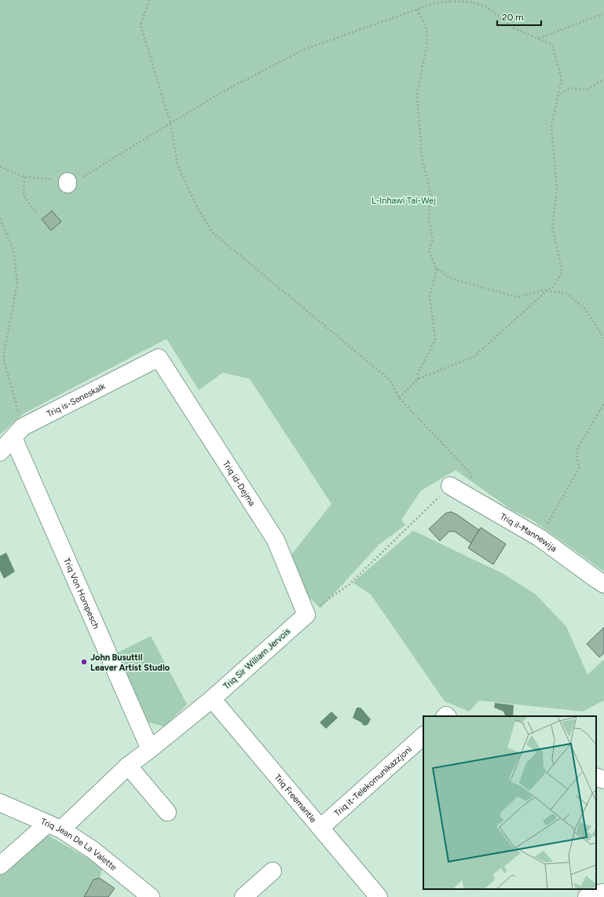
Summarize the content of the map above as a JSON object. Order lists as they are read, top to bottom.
{
  "streets": {
    "street": [
      "Triq is-Seneskalk",
      "Triq id-Dejma",
      "Triq il-Ħannewija",
      "Triq Von Hompesch",
      "Triq Sir William Jervois",
      "Triq it-Telekomunikazzjoni",
      "Triq Freemantle",
      "Triq Jean De La Valette"
    ]
  },
  "crossings": [
    ["Triq is-Seneskalk", "Triq id-Dejma"],
    ["Triq is-Seneskalk", "Triq Von Hompesch"],
    ["Triq id-Dejma", "Triq Sir William Jervois"],
    ["Triq Von Hompesch", "Triq Sir William Jervois"],
    ["Triq Sir William Jervois", "Triq Freemantle"],
    ["Triq Sir William Jervois", "Triq Jean De La Valette"],
    ["Triq it-Telekomunikazzjoni", "Triq Freemantle"]
  ],
  "parks": ["L-Inħawi Tal-Wej"],
  "places": ["John Busuttil Leaver Artist Studio"],
  "scale_bar": "20 m"
}
